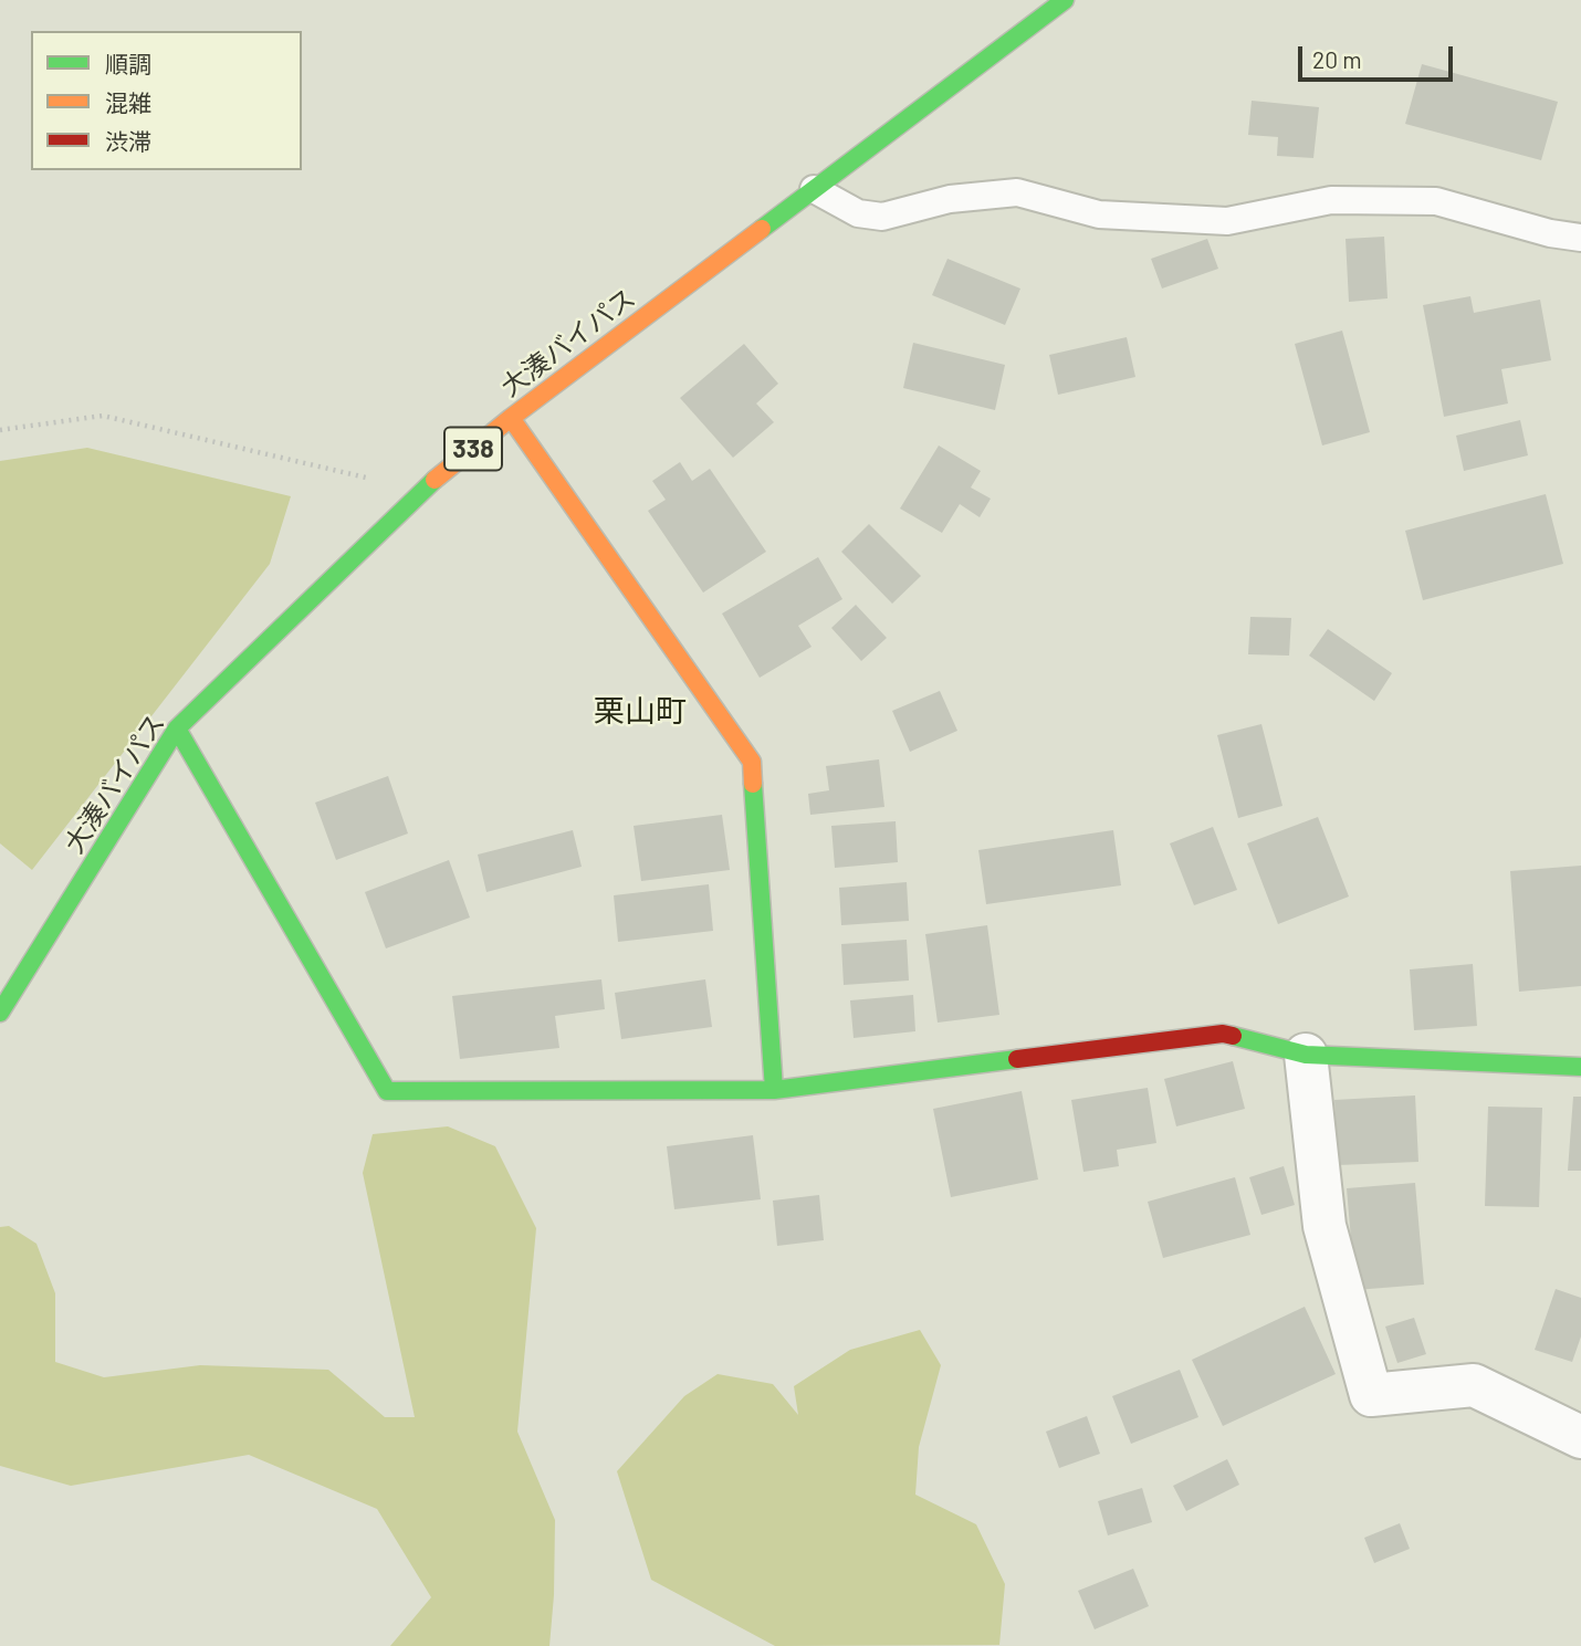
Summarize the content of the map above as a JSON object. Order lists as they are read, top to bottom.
{
  "streets": {
    "main road": ["大湊バイパス", "338"]
  },
  "districts": ["栗山町"],
  "legend": ["順調", "混雑", "渋滞"],
  "scale_bar": "20 m"
}
